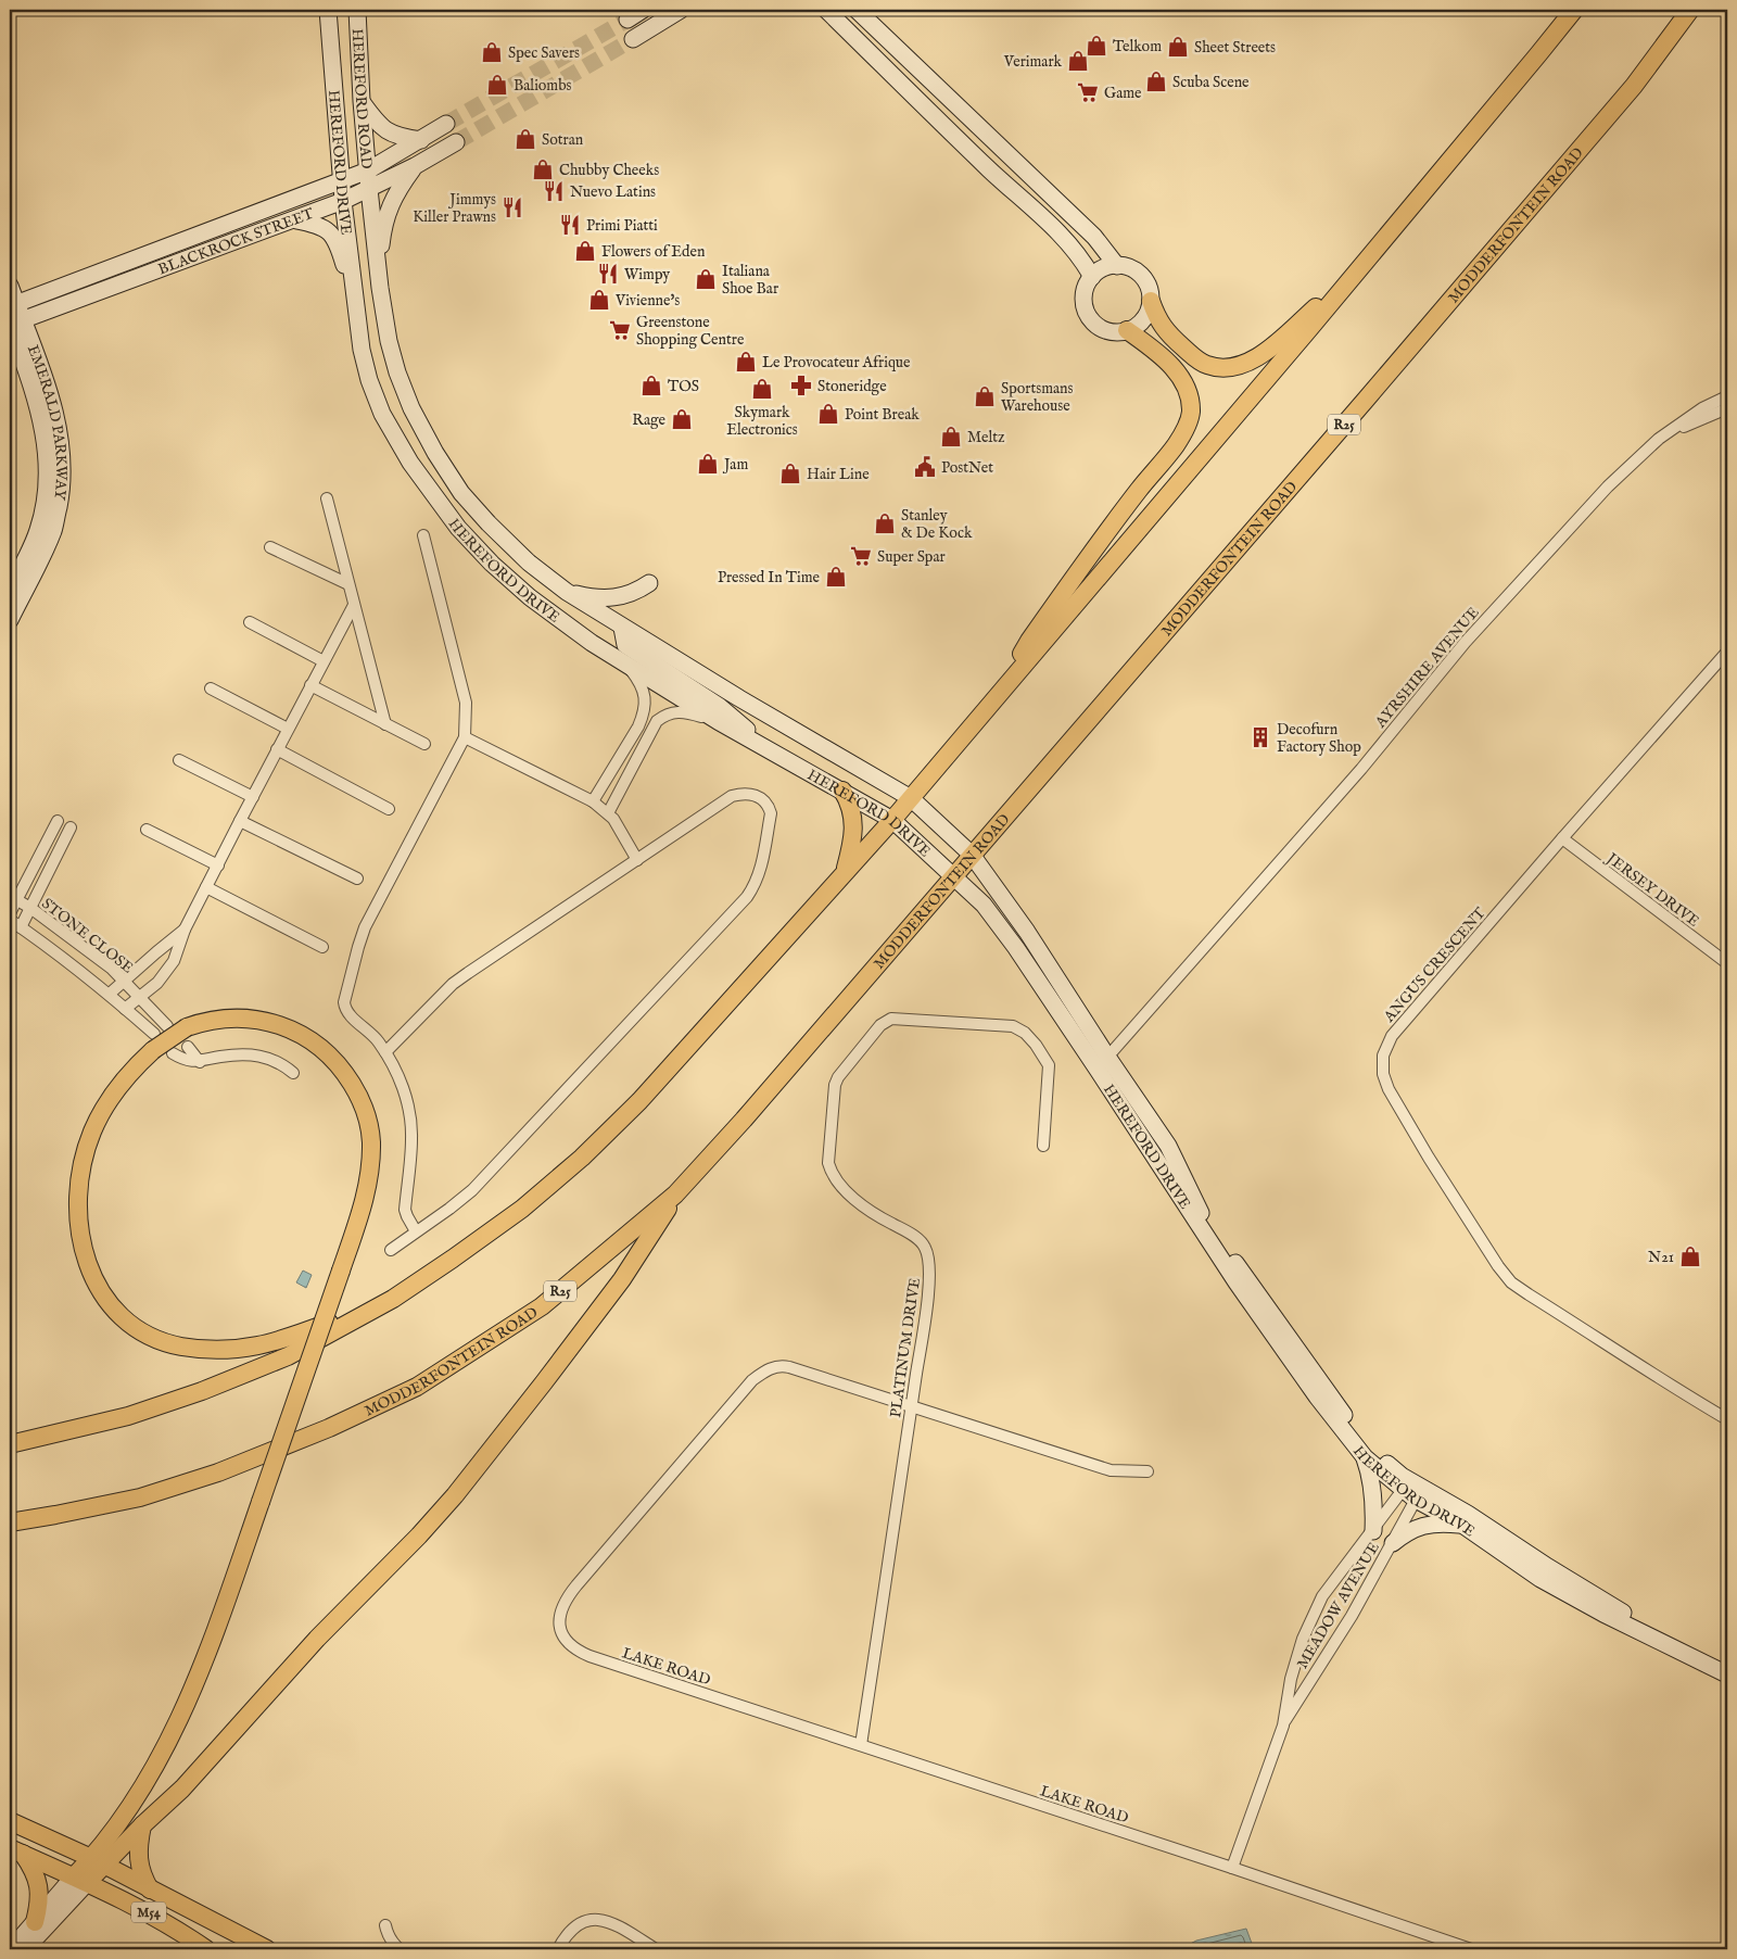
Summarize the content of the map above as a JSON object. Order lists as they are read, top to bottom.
{
  "streets": {
    "main road": ["MODDERFONTEIN ROAD", "R25", "M54"],
    "street": [
      "HEREFORD ROAD",
      "HEREFORD DRIVE",
      "BLACKROCK STREET",
      "EMERALD PARKWAY",
      "AYRSHIRE AVENUE",
      "JERSEY DRIVE",
      "STONE CLOSE",
      "ANGUS CRESCENT",
      "PLATINUM DRIVE",
      "MEADOW AVENUE",
      "LAKE ROAD"
    ]
  },
  "crossings": [
    ["HEREFORD ROAD", "HEREFORD DRIVE"],
    ["HEREFORD ROAD", "BLACKROCK STREET"],
    ["HEREFORD DRIVE", "MODDERFONTEIN ROAD"],
    ["HEREFORD DRIVE", "BLACKROCK STREET"],
    ["HEREFORD DRIVE", "AYRSHIRE AVENUE"],
    ["HEREFORD DRIVE", "MEADOW AVENUE"],
    ["BLACKROCK STREET", "EMERALD PARKWAY"],
    ["JERSEY DRIVE", "ANGUS CRESCENT"],
    ["PLATINUM DRIVE", "LAKE ROAD"],
    ["MEADOW AVENUE", "LAKE ROAD"]
  ],
  "places": {
    "shop": [
      "Telkom",
      "Sheet Streets",
      "Spec Savers",
      "Verimark",
      "Scuba Scene",
      "Baliombs",
      "Sotran",
      "Chubby Cheeks",
      "Flowers of Eden",
      "Italiana Shoe Bar",
      "Vivienne's",
      "Le Provocateur Afrique",
      "TOS",
      "Skymark Electronics",
      "Sportsmans Warehouse",
      "Point Break",
      "Rage",
      "Meltz",
      "Jam",
      "Hair Line",
      "Stanley & De Kock",
      "Pressed In Time",
      "N21"
    ],
    "supermarket": ["Game", "Greenstone Shopping Centre", "Super Spar"],
    "restaurant": [
      "Nuevo Latins",
      "Jimmys Killer Prawns",
      "Primi Piatti",
      "Wimpy"
    ],
    "pharmacy": ["Stoneridge"],
    "public building": ["PostNet"],
    "building": ["Decofurn Factory Shop"]
  }
}
